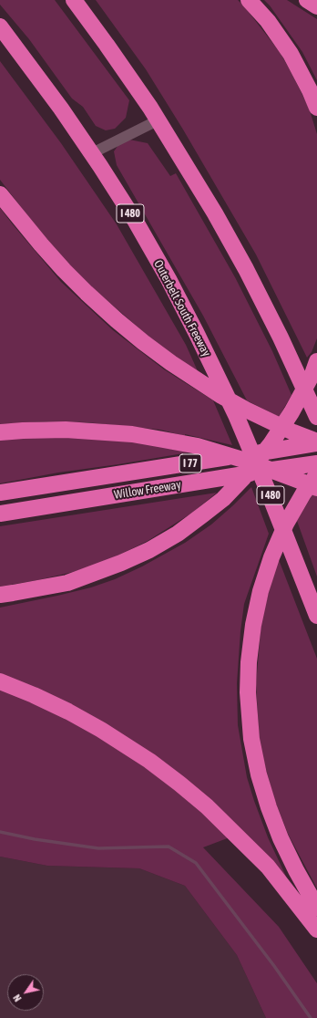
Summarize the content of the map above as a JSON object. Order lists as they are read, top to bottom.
{
  "streets": {
    "highway": [
      "I 480",
      "Outerbelt South Freeway",
      "I 77",
      "Willow Freeway"
    ]
  },
  "north": "bottom left"
}
